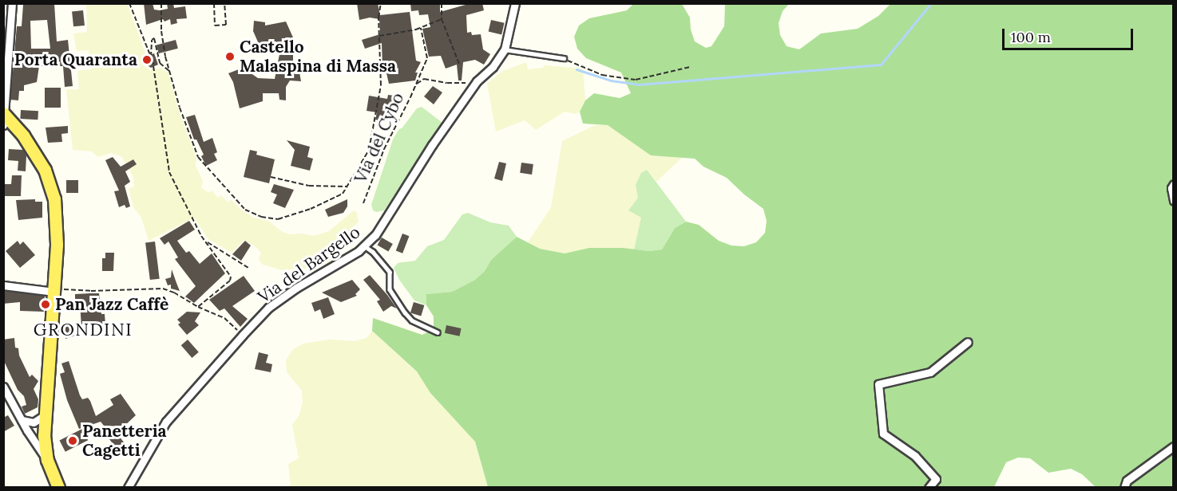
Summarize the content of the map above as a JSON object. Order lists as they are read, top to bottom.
{
  "streets": {
    "street": ["Via del Bargello"],
    "path": ["Via del Cybo"]
  },
  "districts": ["GRONDINI"],
  "places": [
    "Castello Malaspina di Massa",
    "Porta Quaranta",
    "Pan Jazz Caffè",
    "Panetteria Cagetti"
  ],
  "scale_bar": "100 m"
}
